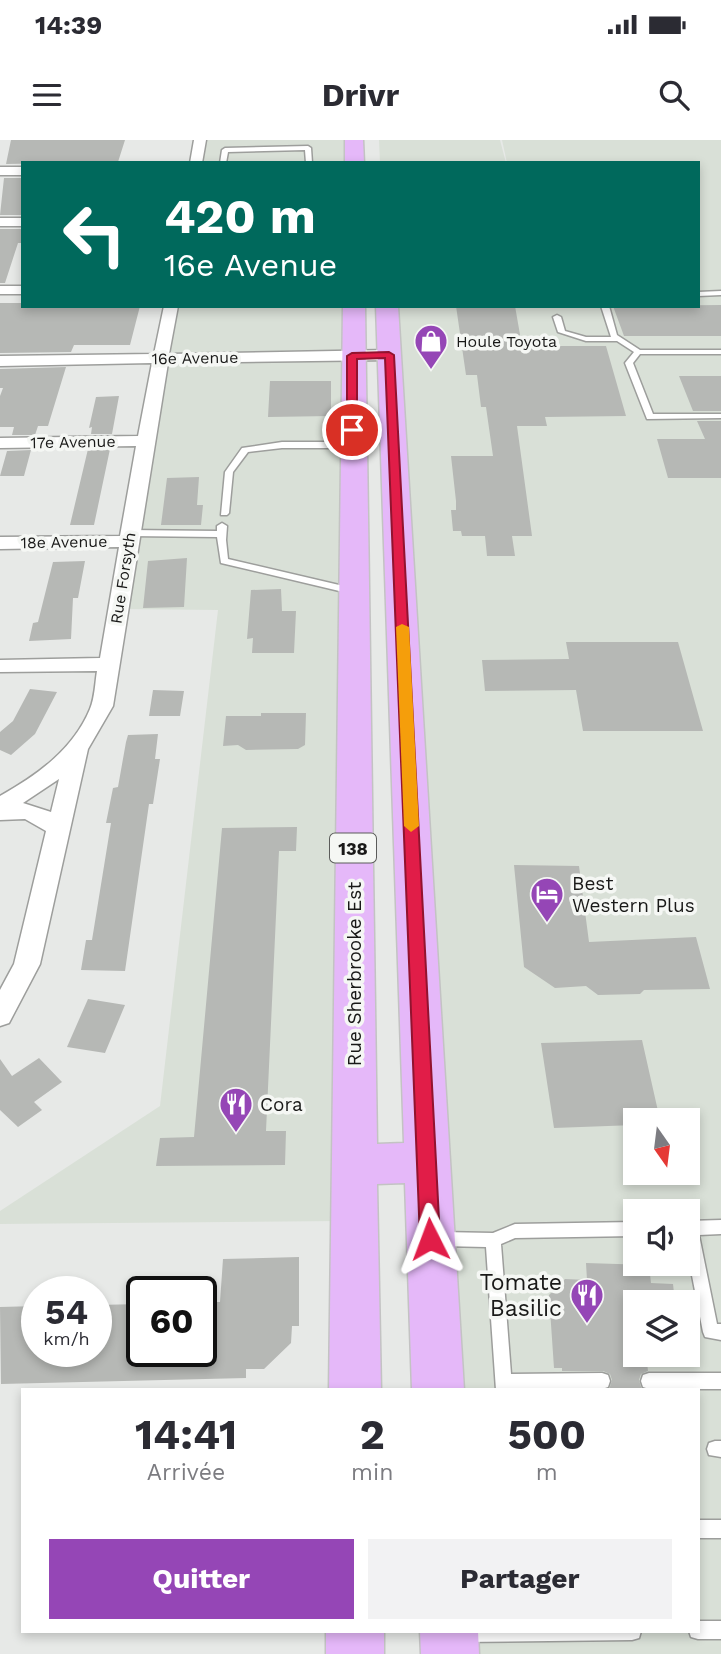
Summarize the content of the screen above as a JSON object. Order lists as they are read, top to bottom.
{
  "streets": {
    "main road": ["138", "Rue Sherbrooke Est"],
    "street": [
      "16e Avenue",
      "17e Avenue",
      "18e Avenue",
      "Rue Forsyth"
    ]
  },
  "crossings": [
    ["16e Avenue", "Rue Forsyth"],
    ["16e Avenue", "Rue Sherbrooke Est"],
    ["17e Avenue", "Rue Forsyth"],
    ["18e Avenue", "Rue Forsyth"]
  ],
  "places": {
    "shop": ["Houle Toyota"],
    "hotel": ["Best Western Plus"],
    "restaurant": ["Cora", "Tomate Basilic"]
  },
  "north": "bottom",
  "page": {
    "status": "14:39",
    "header": "Drivr",
    "turn": ["420 m", "16e Avenue"],
    "speed": "54 km/h",
    "limit": "60",
    "eta": [
      "14:41",
      "Arrivée",
      "2",
      "min",
      "500",
      "m"
    ],
    "buttons": ["Quitter", "Partager"]
  }
}
